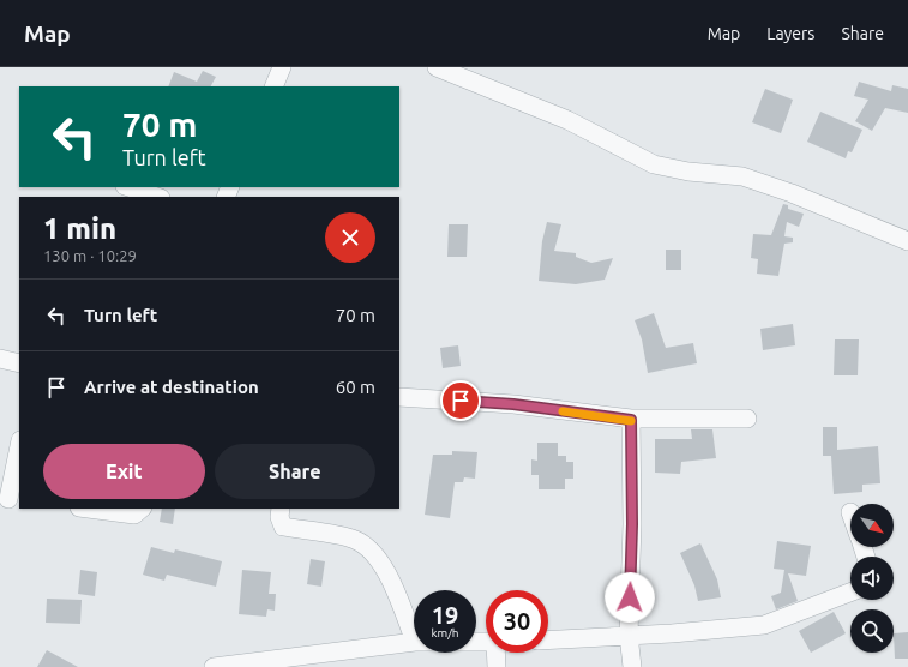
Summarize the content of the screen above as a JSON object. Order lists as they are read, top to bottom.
{
  "north": "bottom right",
  "page": {
    "header": "Map",
    "nav": ["Map", "Layers", "Share"],
    "turn": ["70 m", "Turn left"],
    "heading": ["1 min", "130 m · 10:29"],
    "list": [
      {
        "name": "Turn left",
        "value": "70 m"
      },
      {
        "name": "Arrive at destination",
        "value": "60 m"
      }
    ],
    "buttons": ["Exit", "Share"],
    "speed": "19 km/h",
    "limit": "30"
  }
}
